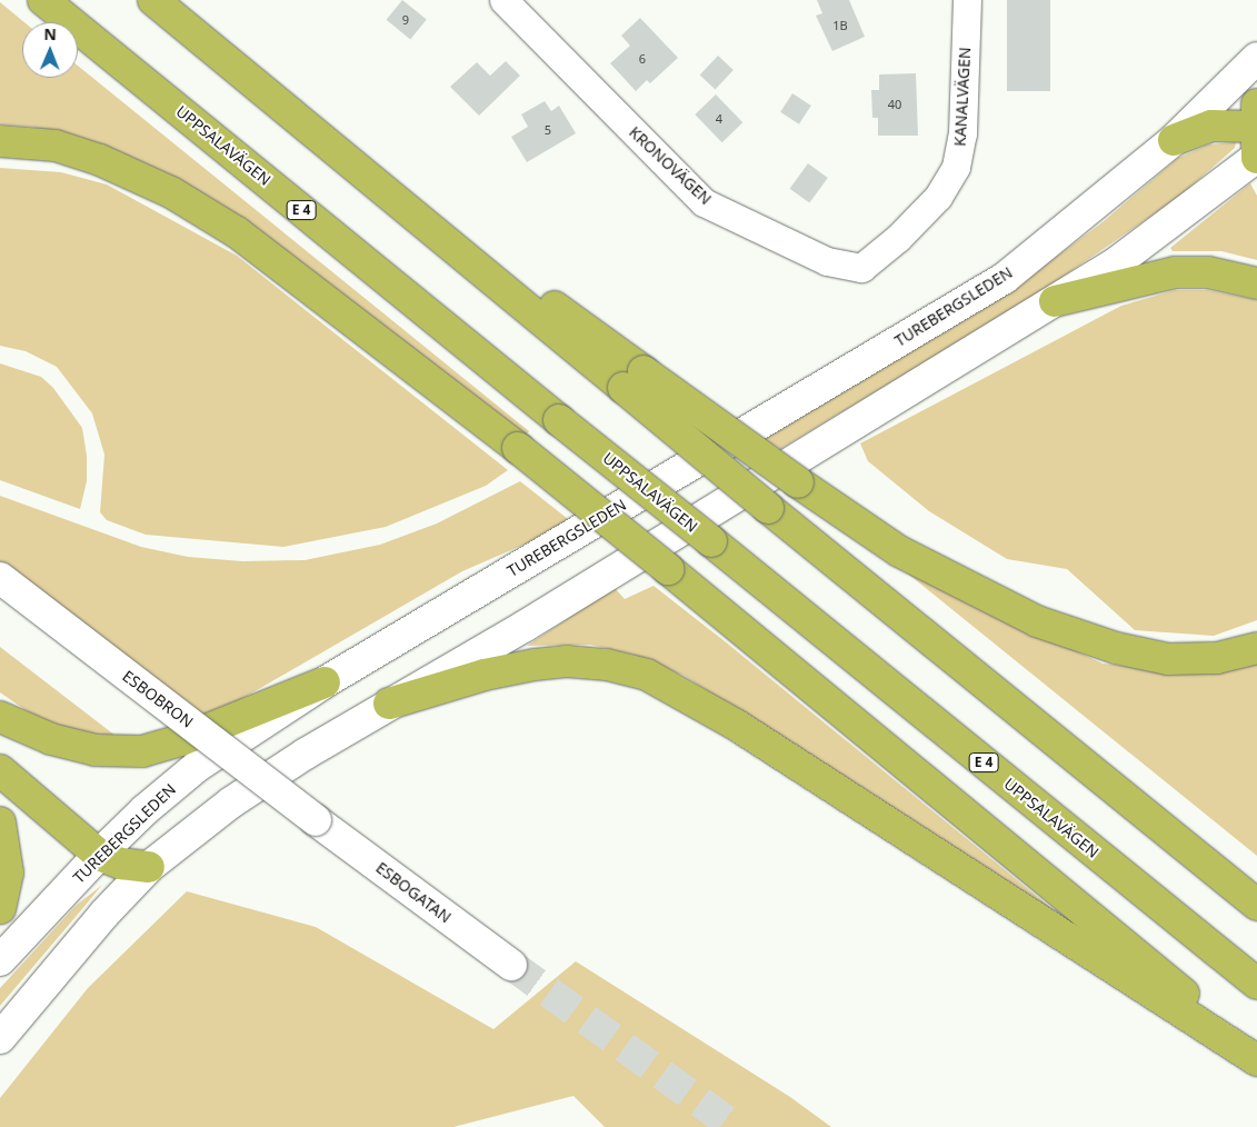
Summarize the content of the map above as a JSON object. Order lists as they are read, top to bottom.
{
  "streets": {
    "highway": ["UPPSALAVÄGEN", "E 4"],
    "main road": ["TUREBERGSLEDEN", "ESBOBRON", "ESBOGATAN"],
    "street": ["KANALVÄGEN", "KRONOVÄGEN"]
  },
  "crossings": [
    ["KANALVÄGEN", "KRONOVÄGEN"],
    ["ESBOBRON", "ESBOGATAN"]
  ],
  "house_numbers": [
    "9",
    "1B",
    "6",
    "40",
    "4",
    "5"
  ],
  "north": "top"
}
